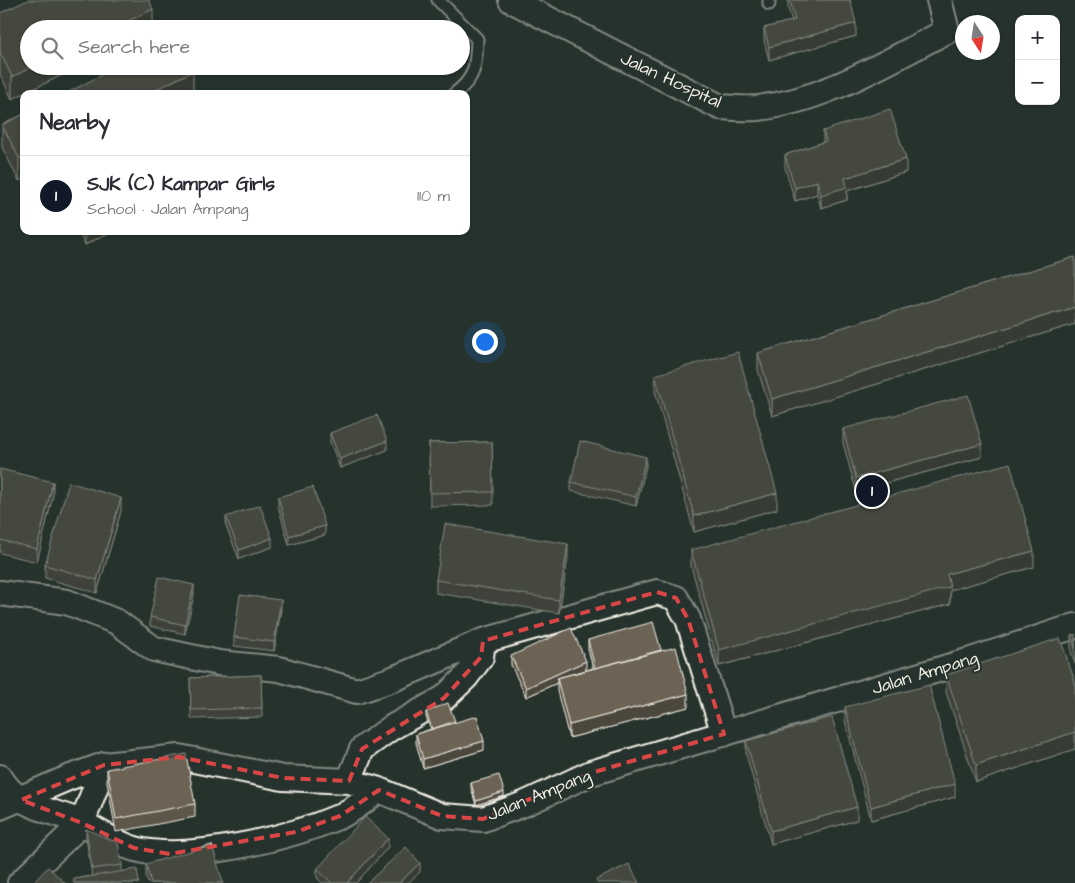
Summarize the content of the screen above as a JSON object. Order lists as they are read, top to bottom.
{
  "streets": {
    "street": ["Jalan Hospital", "Jalan Ampang"]
  },
  "north": "bottom",
  "page": {
    "map_buttons": ["+", "−"],
    "search": "Search here",
    "heading": "Nearby",
    "list": [
      {
        "mark": "1",
        "name": "SJK (C) Kampar Girls",
        "note": "School · Jalan Ampang",
        "value": "110 m"
      }
    ],
    "pins": "1"
  }
}
